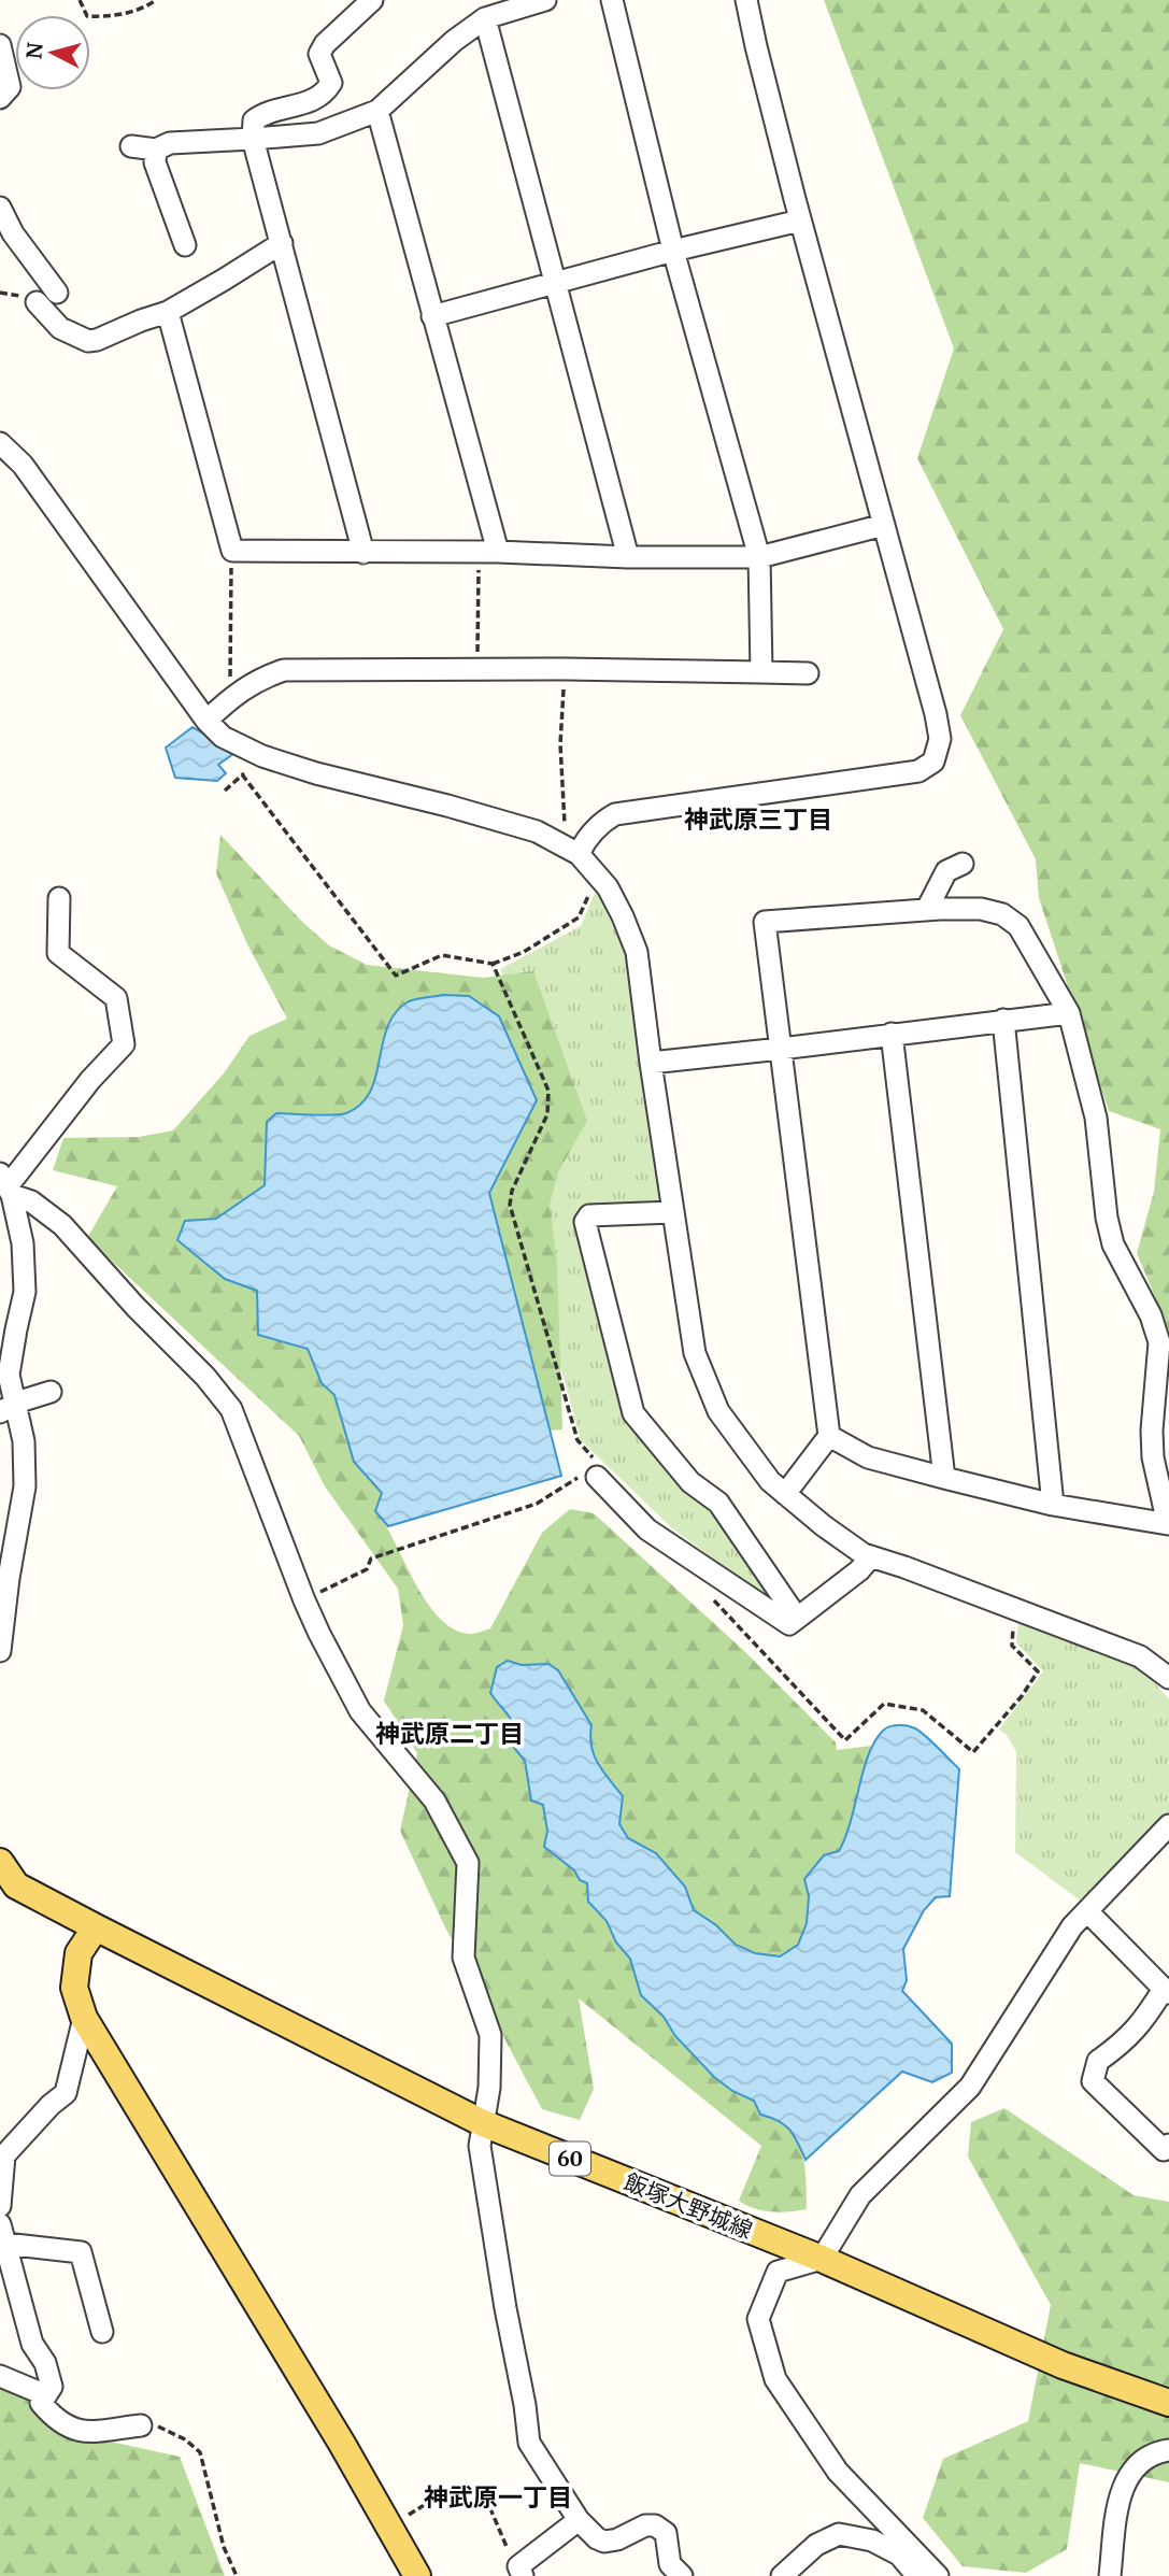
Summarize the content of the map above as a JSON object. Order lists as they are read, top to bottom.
{
  "streets": {
    "main road": ["60", "飯塚大野城線"]
  },
  "districts": ["神武原三丁目", "神武原二丁目", "神武原一丁目"],
  "north": "left"
}
